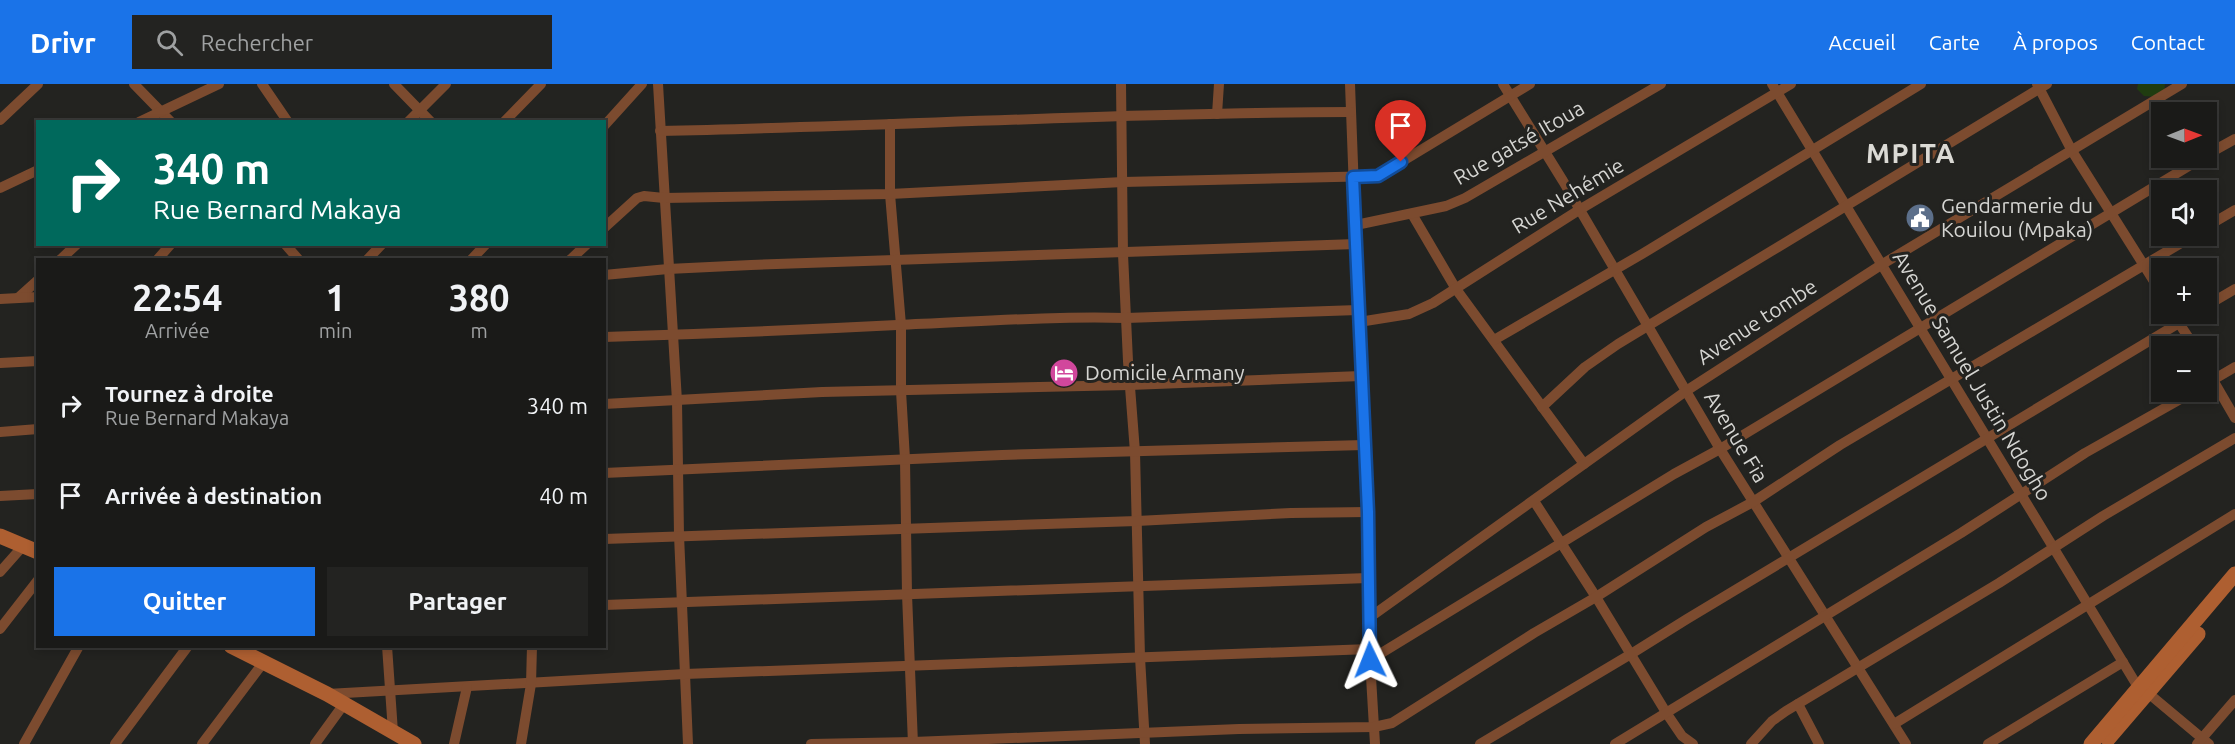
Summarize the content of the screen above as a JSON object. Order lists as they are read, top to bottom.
{
  "streets": {
    "street": [
      "Rue gatsé Itoua",
      "Rue Nehémie",
      "Avenue tombe",
      "Avenue Samuel Justin Ndogho",
      "Avenue Fia"
    ]
  },
  "crossings": [
    ["Rue gatsé Itoua", "Avenue Fia"],
    ["Rue Nehémie", "Avenue Samuel Justin Ndogho"],
    ["Rue Nehémie", "Avenue Fia"],
    ["Avenue tombe", "Avenue Samuel Justin Ndogho"],
    ["Avenue tombe", "Avenue Fia"]
  ],
  "districts": ["MPITA"],
  "places": {
    "public building": ["Gendarmerie du Kouilou (Mpaka)"],
    "hotel": ["Domicile Armany"]
  },
  "north": "right",
  "page": {
    "header": "Drivr",
    "search": "Rechercher",
    "nav": [
      "Accueil",
      "Carte",
      "À propos",
      "Contact"
    ],
    "map_buttons": ["+", "−"],
    "turn": ["340 m", "Rue Bernard Makaya"],
    "eta": [
      "22:54",
      "Arrivée",
      "1",
      "min",
      "380",
      "m"
    ],
    "list": [
      {
        "name": "Tournez à droite",
        "note": "Rue Bernard Makaya",
        "value": "340 m"
      },
      {
        "name": "Arrivée à destination",
        "value": "40 m"
      }
    ],
    "buttons": ["Quitter", "Partager"]
  }
}
